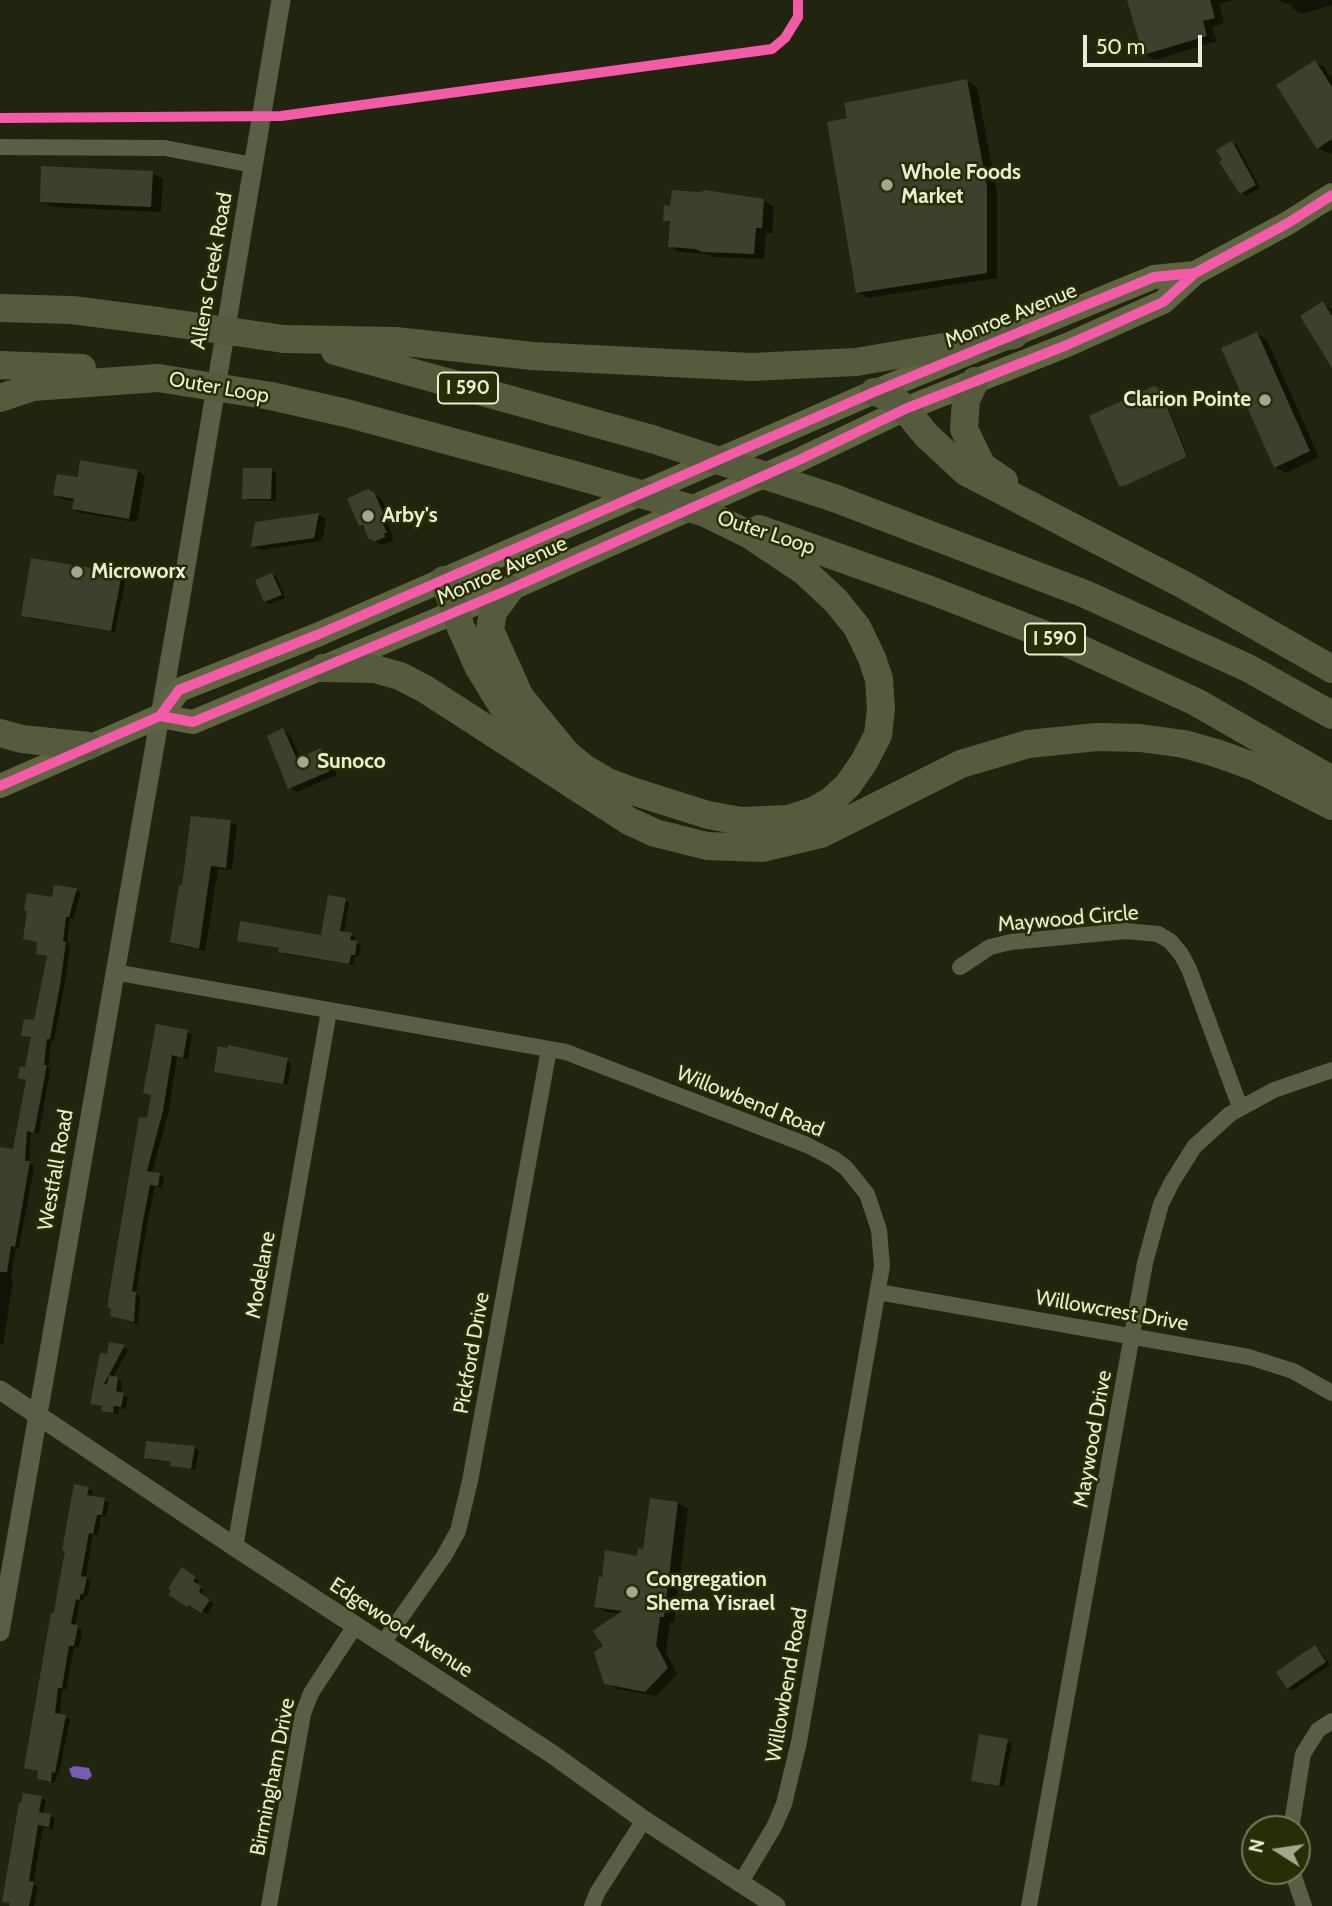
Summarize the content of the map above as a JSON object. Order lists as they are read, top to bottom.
{
  "streets": {
    "highway": ["Outer Loop", "I 590"],
    "main road": ["Monroe Avenue"],
    "street": [
      "Allens Creek Road",
      "Maywood Circle",
      "Willowbend Road",
      "Westfall Road",
      "Modelane",
      "Willowcrest Drive",
      "Pickford Drive",
      "Maywood Drive",
      "Edgewood Avenue",
      "Birmingham Drive"
    ]
  },
  "crossings": [
    ["Allens Creek Road", "Monroe Avenue"],
    ["Allens Creek Road", "Westfall Road"],
    ["Monroe Avenue", "Westfall Road"],
    ["Maywood Circle", "Maywood Drive"],
    ["Willowbend Road", "Westfall Road"],
    ["Willowbend Road", "Modelane"],
    ["Willowbend Road", "Willowcrest Drive"],
    ["Willowbend Road", "Pickford Drive"],
    ["Willowbend Road", "Edgewood Avenue"],
    ["Westfall Road", "Edgewood Avenue"],
    ["Modelane", "Edgewood Avenue"],
    ["Willowcrest Drive", "Maywood Drive"],
    ["Pickford Drive", "Edgewood Avenue"],
    ["Edgewood Avenue", "Birmingham Drive"]
  ],
  "places": [
    "Whole Foods Market",
    "Clarion Pointe",
    "Arby's",
    "Microworx",
    "Sunoco",
    "Congregation Shema Yisrael"
  ],
  "scale_bar": "50 m",
  "north": "left"
}
